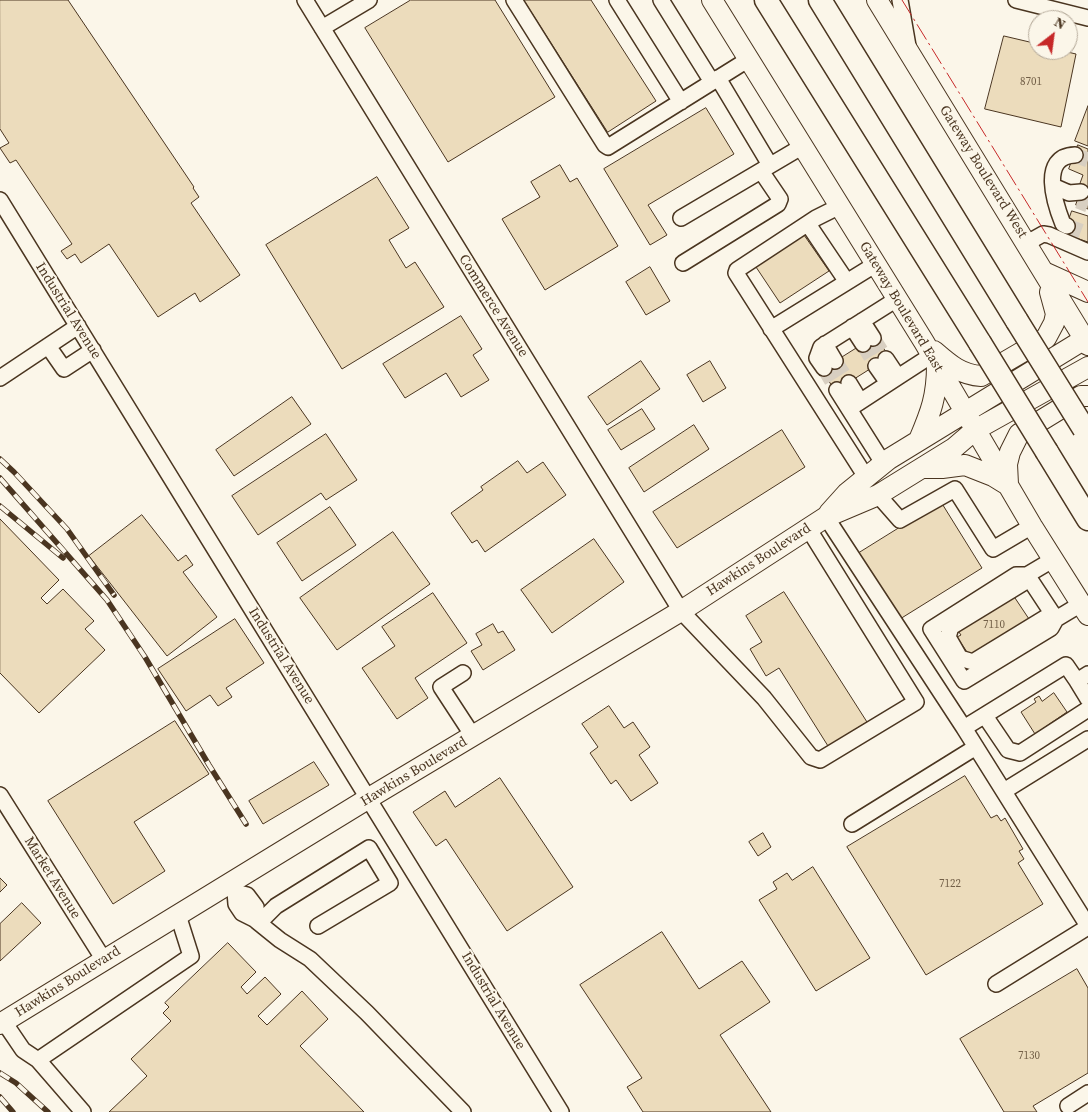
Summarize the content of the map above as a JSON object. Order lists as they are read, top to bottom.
{
  "streets": {
    "main road": ["Gateway Boulevard West", "Gateway Boulevard East", "Hawkins Boulevard"],
    "street": ["Commerce Avenue", "Industrial Avenue", "Market Avenue"]
  },
  "crossings": [
    ["Gateway Boulevard West", "Hawkins Boulevard"],
    ["Commerce Avenue", "Hawkins Boulevard"],
    ["Gateway Boulevard East", "Hawkins Boulevard"],
    ["Industrial Avenue", "Hawkins Boulevard"],
    ["Hawkins Boulevard", "Market Avenue"]
  ],
  "house_numbers": [
    "8701",
    "7110",
    "7122",
    "7130"
  ],
  "north": "top right"
}
